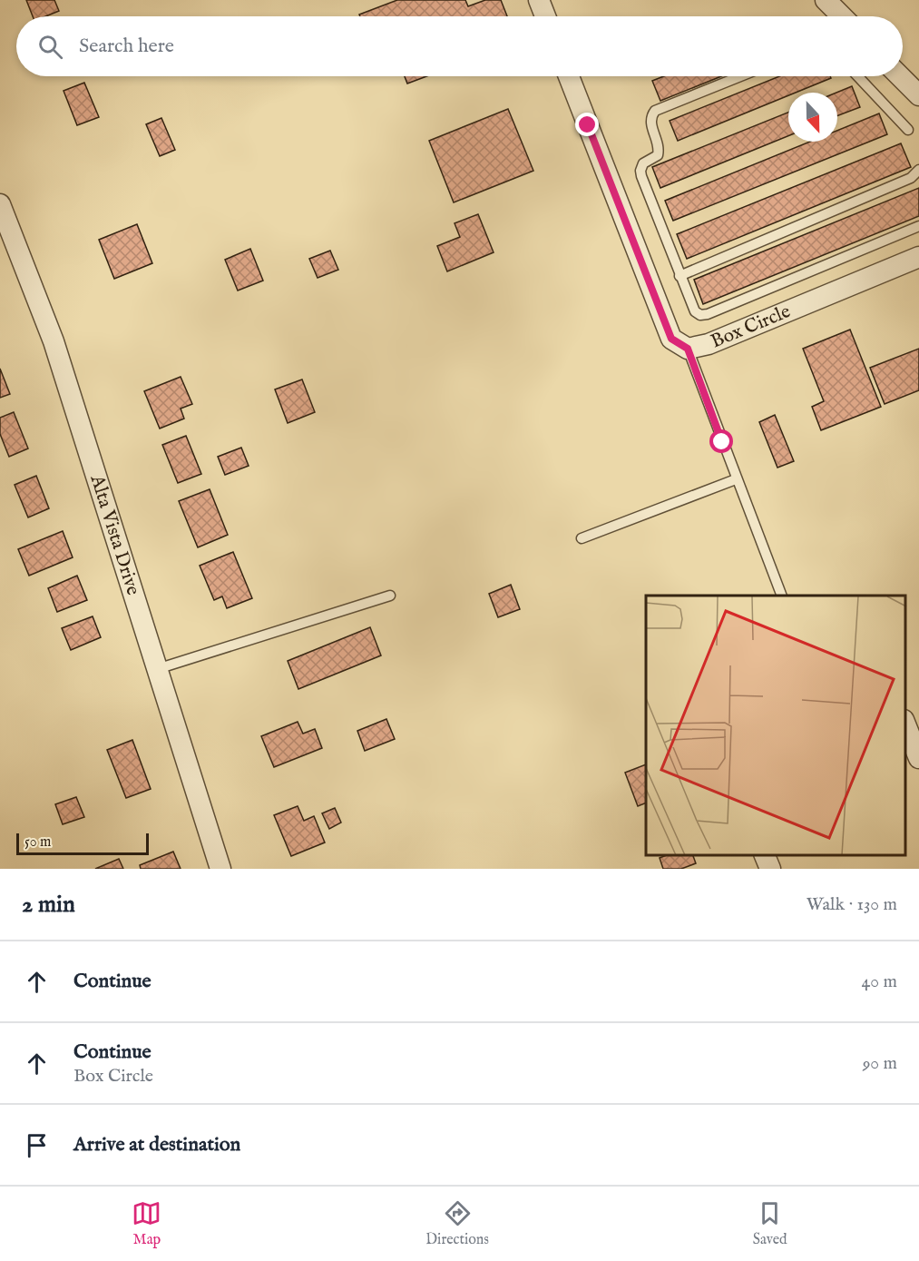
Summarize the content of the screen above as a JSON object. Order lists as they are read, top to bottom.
{
  "streets": {
    "street": ["Box Circle", "Alta Vista Drive"]
  },
  "scale_bar": "50 m",
  "north": "bottom",
  "page": {
    "search": "Search here",
    "scale": "50 m",
    "heading": ["2 min", "Walk · 130 m"],
    "list": [
      ["Continue", "40 m"],
      ["Continue", "Box Circle", "90 m"],
      "Arrive at destination"
    ],
    "nav": ["Map", "Directions", "Saved"]
  }
}
